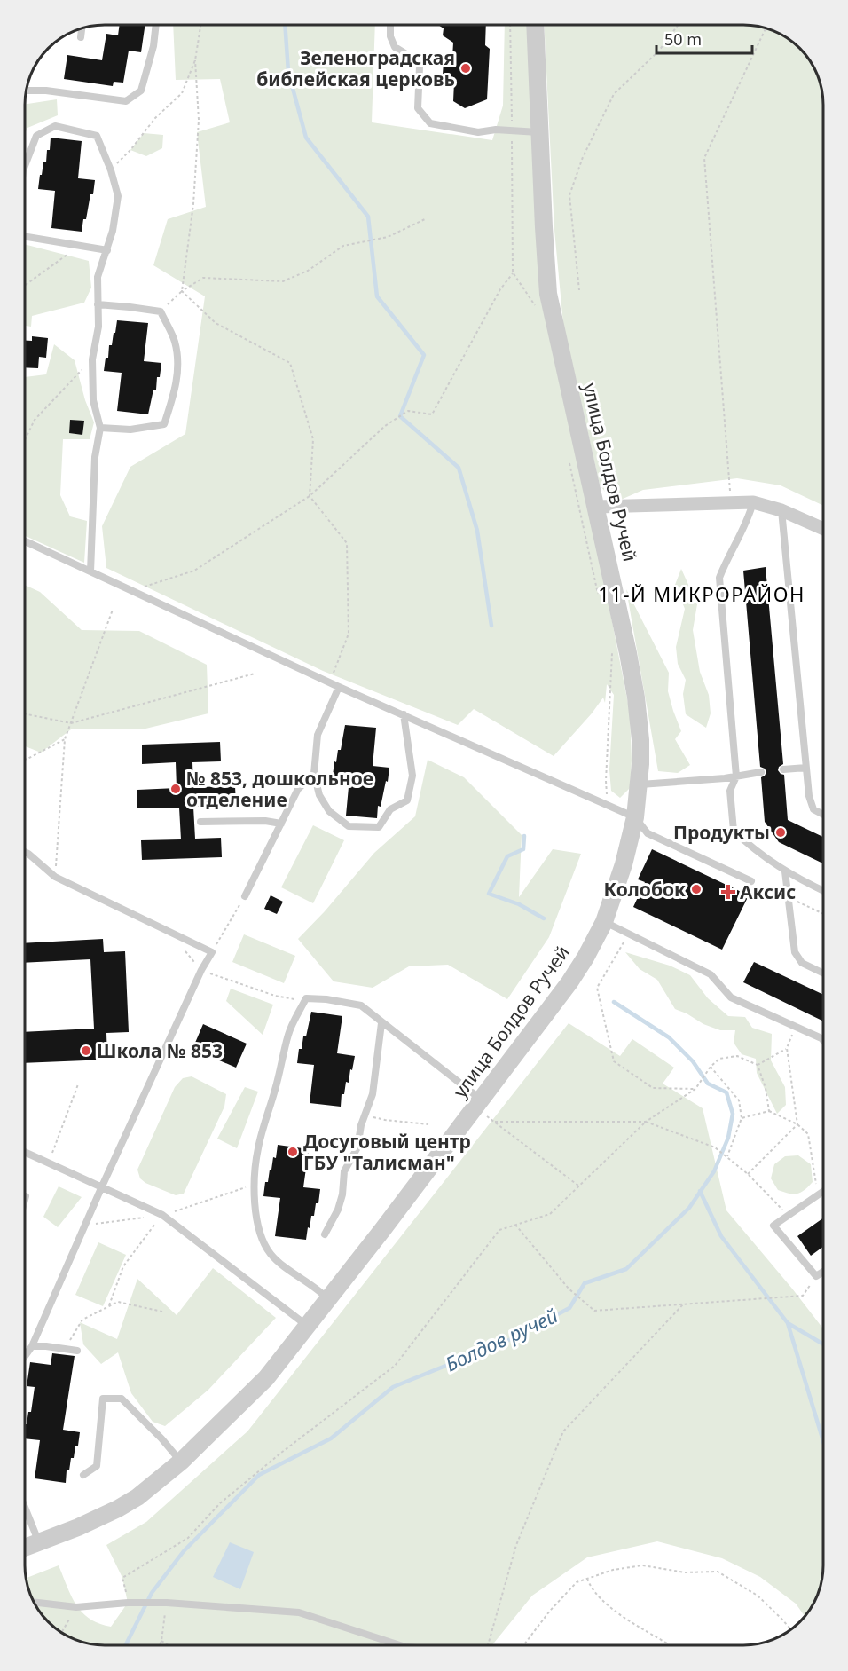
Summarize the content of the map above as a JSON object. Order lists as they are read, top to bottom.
{
  "streets": {
    "street": ["улица Болдов Ручей"]
  },
  "districts": ["11-Й МИКРОРАЙОН"],
  "water": ["Болдов ручей"],
  "places": {
    "other": [
      "Зеленоградская библейская церковь",
      "№ 853, дошкольное отделение",
      "Продукты",
      "Колобок",
      "Школа № 853",
      "Досуговый центр ГБУ \"Талисман\""
    ],
    "health": ["Аксис"]
  },
  "scale_bar": "50 m"
}
